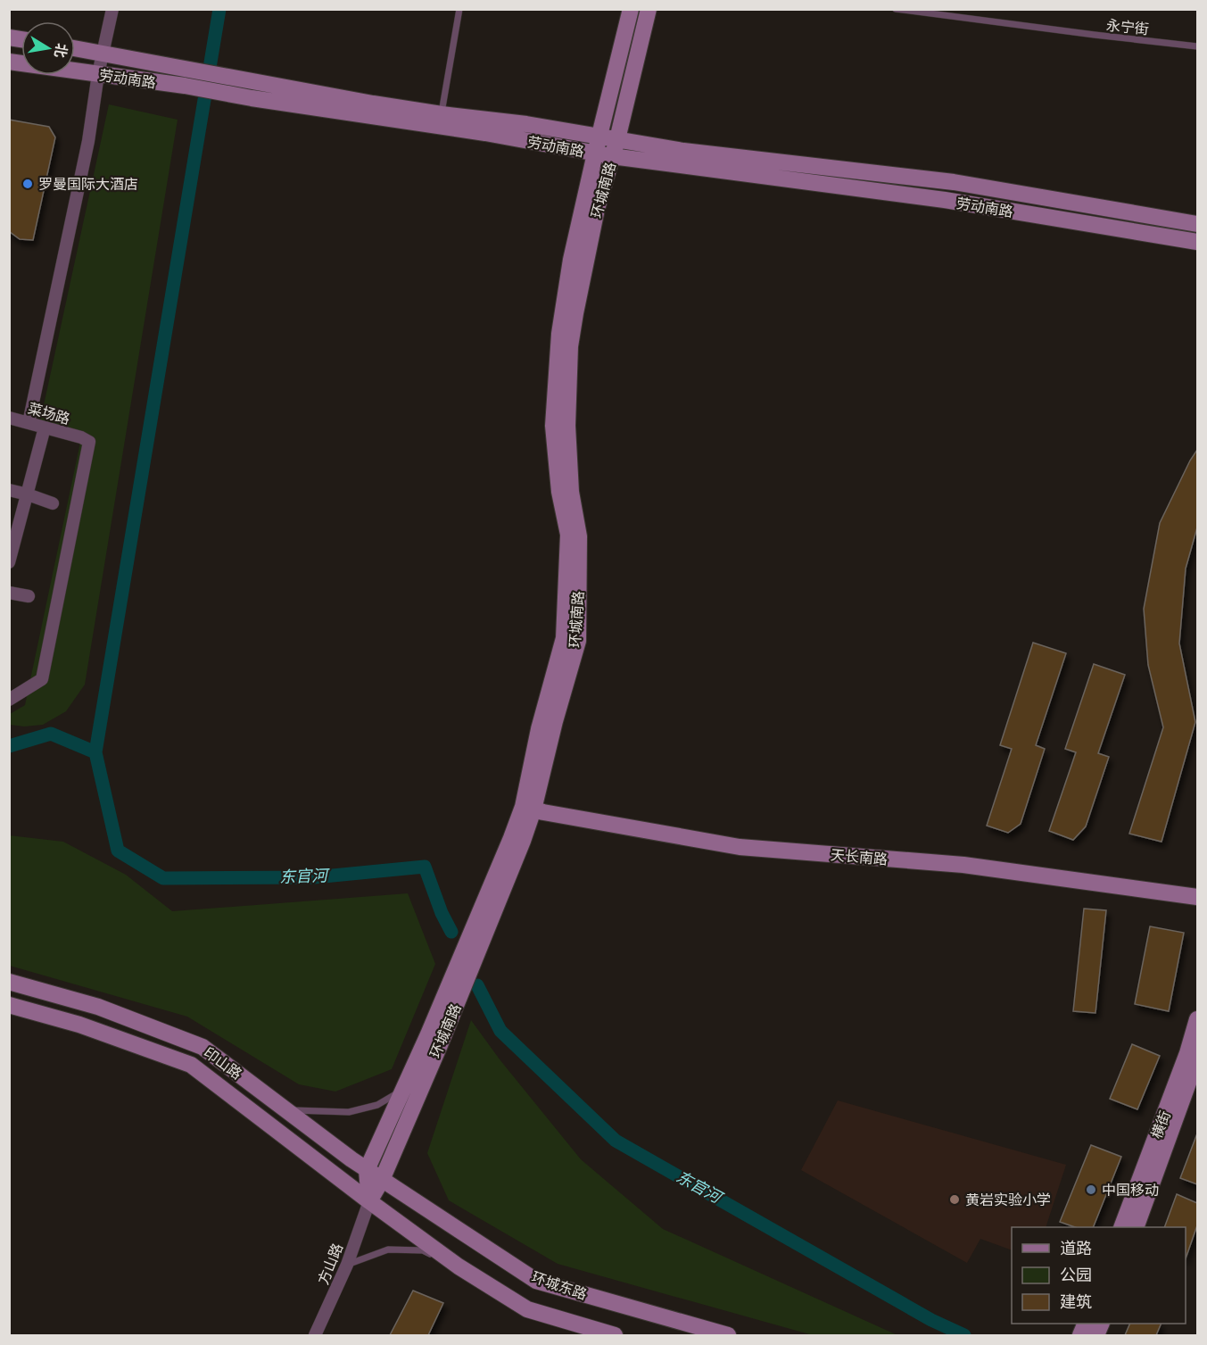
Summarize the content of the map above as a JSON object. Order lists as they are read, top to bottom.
{
  "streets": {
    "main road": [
      "劳动南路",
      "环城南路",
      "天长南路",
      "印山路",
      "横街",
      "环城东路"
    ],
    "street": ["菜场路", "方山路"],
    "lane": ["永宁街"]
  },
  "crossings": [
    ["劳动南路", "环城南路"],
    ["环城南路", "天长南路"],
    ["环城南路", "印山路"],
    ["环城南路", "方山路"],
    ["环城南路", "环城东路"],
    ["印山路", "方山路"],
    ["印山路", "环城东路"]
  ],
  "water": ["东官河"],
  "places": ["罗曼国际大酒店", "中国移动", "黄岩实验小学"],
  "legend": ["道路", "公园", "建筑"],
  "north": "right"
}
